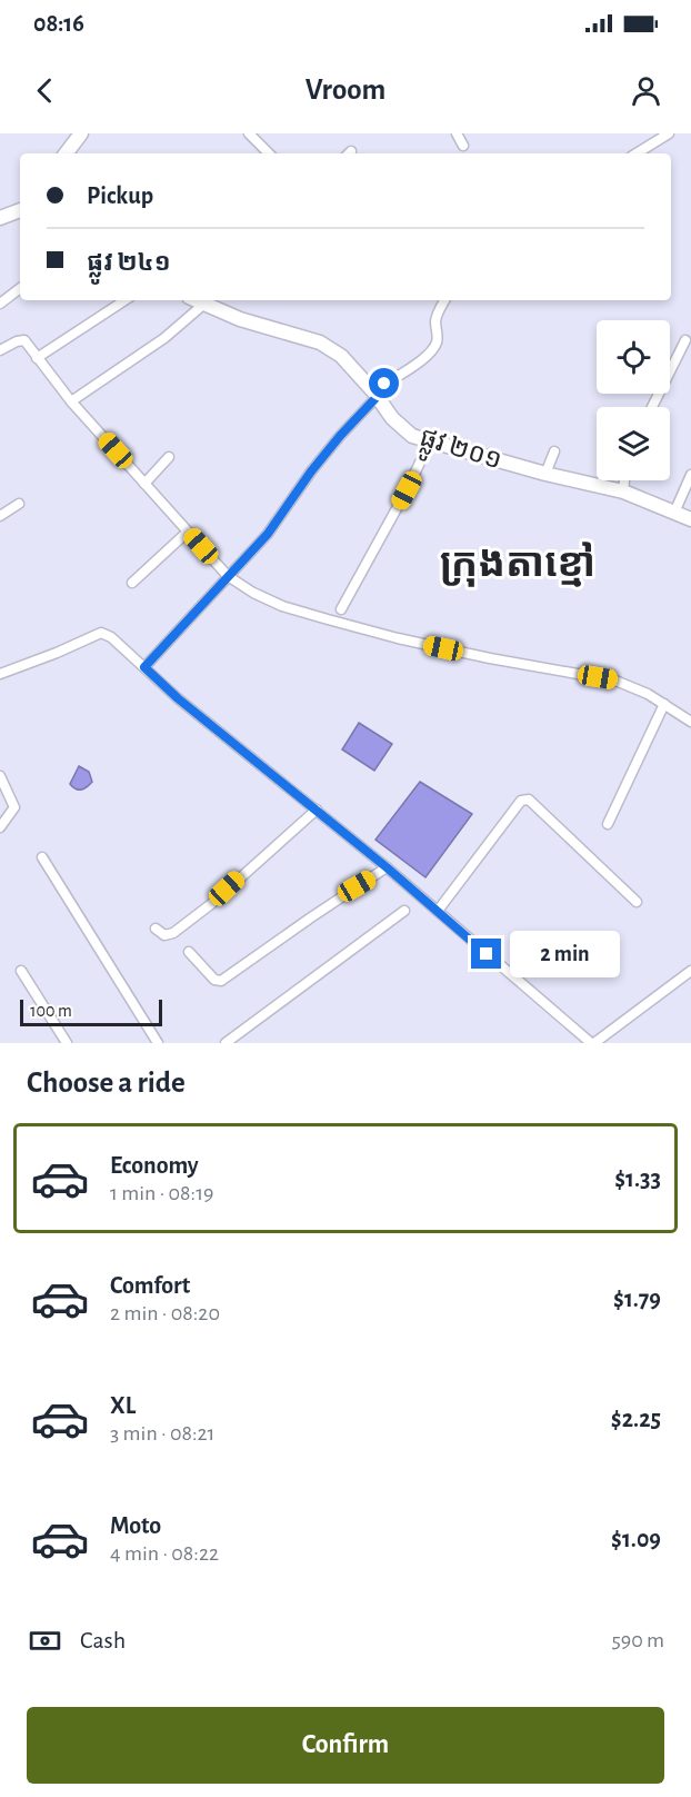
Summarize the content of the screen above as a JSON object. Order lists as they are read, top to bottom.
{
  "streets": {
    "street": ["ផ្លូវ ២០១"]
  },
  "districts": ["ក្រុងតាខ្មៅ"],
  "scale_bar": "100 m",
  "page": {
    "status": "08:16",
    "header": "Vroom",
    "banner": ["Pickup", "ផ្លូវ ២៤១"],
    "bubble": "2 min",
    "scale": "100 m",
    "heading": "Choose a ride",
    "list": [
      {
        "name": "Economy",
        "note": "1 min · 08:19",
        "value": "$1.33"
      },
      {
        "name": "Comfort",
        "note": "2 min · 08:20",
        "value": "$1.79"
      },
      {
        "name": "XL",
        "note": "3 min · 08:21",
        "value": "$2.25"
      },
      {
        "name": "Moto",
        "note": "4 min · 08:22",
        "value": "$1.09"
      }
    ],
    "pay": ["Cash", "590 m"],
    "buttons": "Confirm"
  }
}
